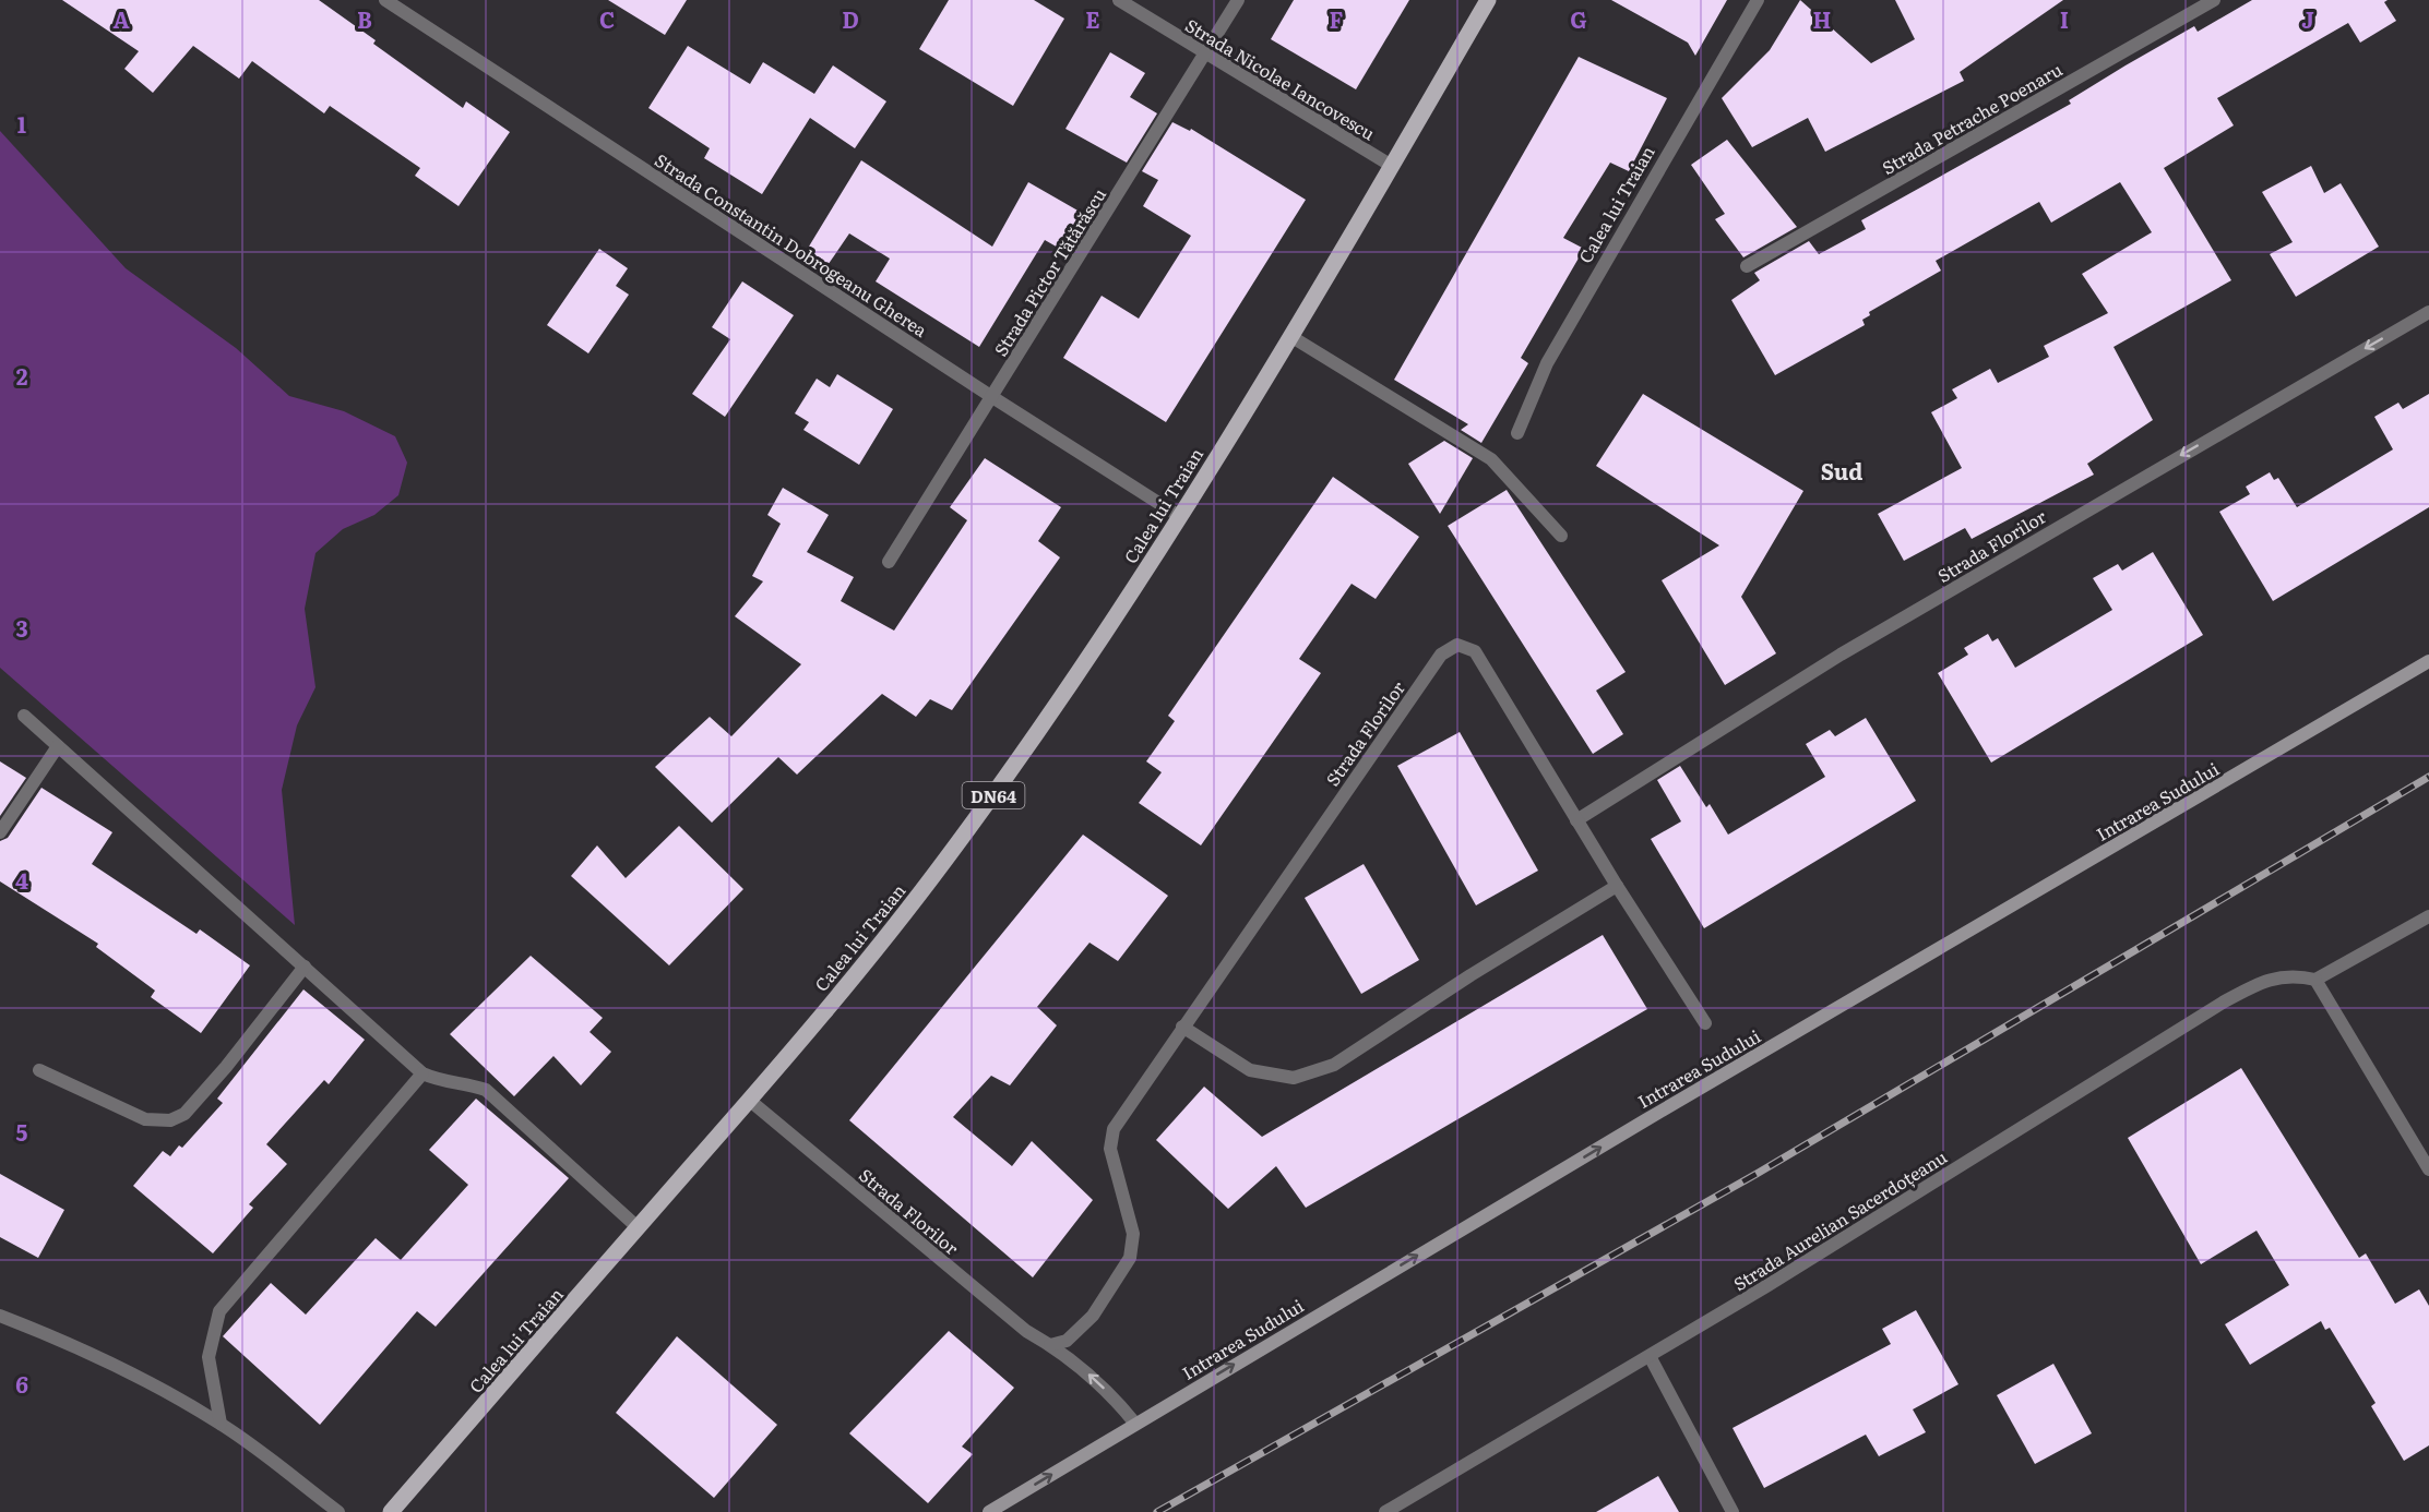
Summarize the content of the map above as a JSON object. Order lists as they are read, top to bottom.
{
  "streets": {
    "main road": ["Calea lui Traian", "DN64"],
    "street": [
      "Strada Nicolae Iancovescu",
      "Strada Petrache Poenaru",
      "Strada Constantin Dobrogeanu Gherea",
      "Strada Pictor Tătărăscu",
      "Strada Florilor",
      "Intrarea Sudului",
      "Strada Aurelian Sacerdoțeanu"
    ]
  },
  "crossings": [
    ["Strada Nicolae Iancovescu", "Calea lui Traian"],
    ["Strada Nicolae Iancovescu", "Strada Pictor Tătărăscu"],
    ["Calea lui Traian", "Strada Constantin Dobrogeanu Gherea"],
    ["Calea lui Traian", "Strada Florilor"],
    ["Strada Constantin Dobrogeanu Gherea", "Strada Pictor Tătărăscu"],
    ["Strada Florilor", "Intrarea Sudului"]
  ],
  "one_way": ["Strada Florilor", "Intrarea Sudului"],
  "districts": ["Sud"],
  "grid": {
    "columns": [
      "A",
      "B",
      "C",
      "D",
      "E",
      "F",
      "G",
      "H",
      "I",
      "J"
    ],
    "rows": [
      "1",
      "2",
      "3",
      "4",
      "5",
      "6"
    ]
  }
}
